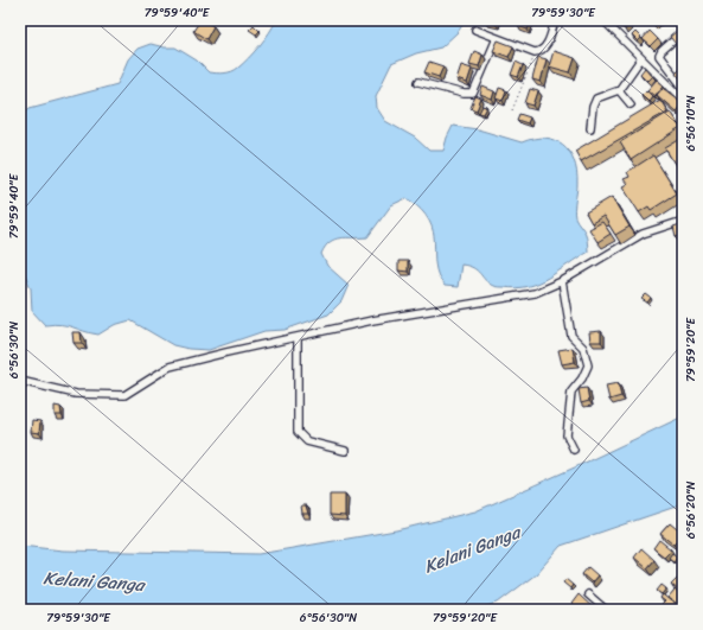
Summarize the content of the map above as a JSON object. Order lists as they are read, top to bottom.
{
  "water": ["Kelani Ganga"],
  "coordinates": [
    "79°59'40\"E",
    "79°59'30\"E",
    "6°56'10\"N",
    "6°56'30\"N",
    "79°59'20\"E",
    "6°56'20\"N"
  ]
}
